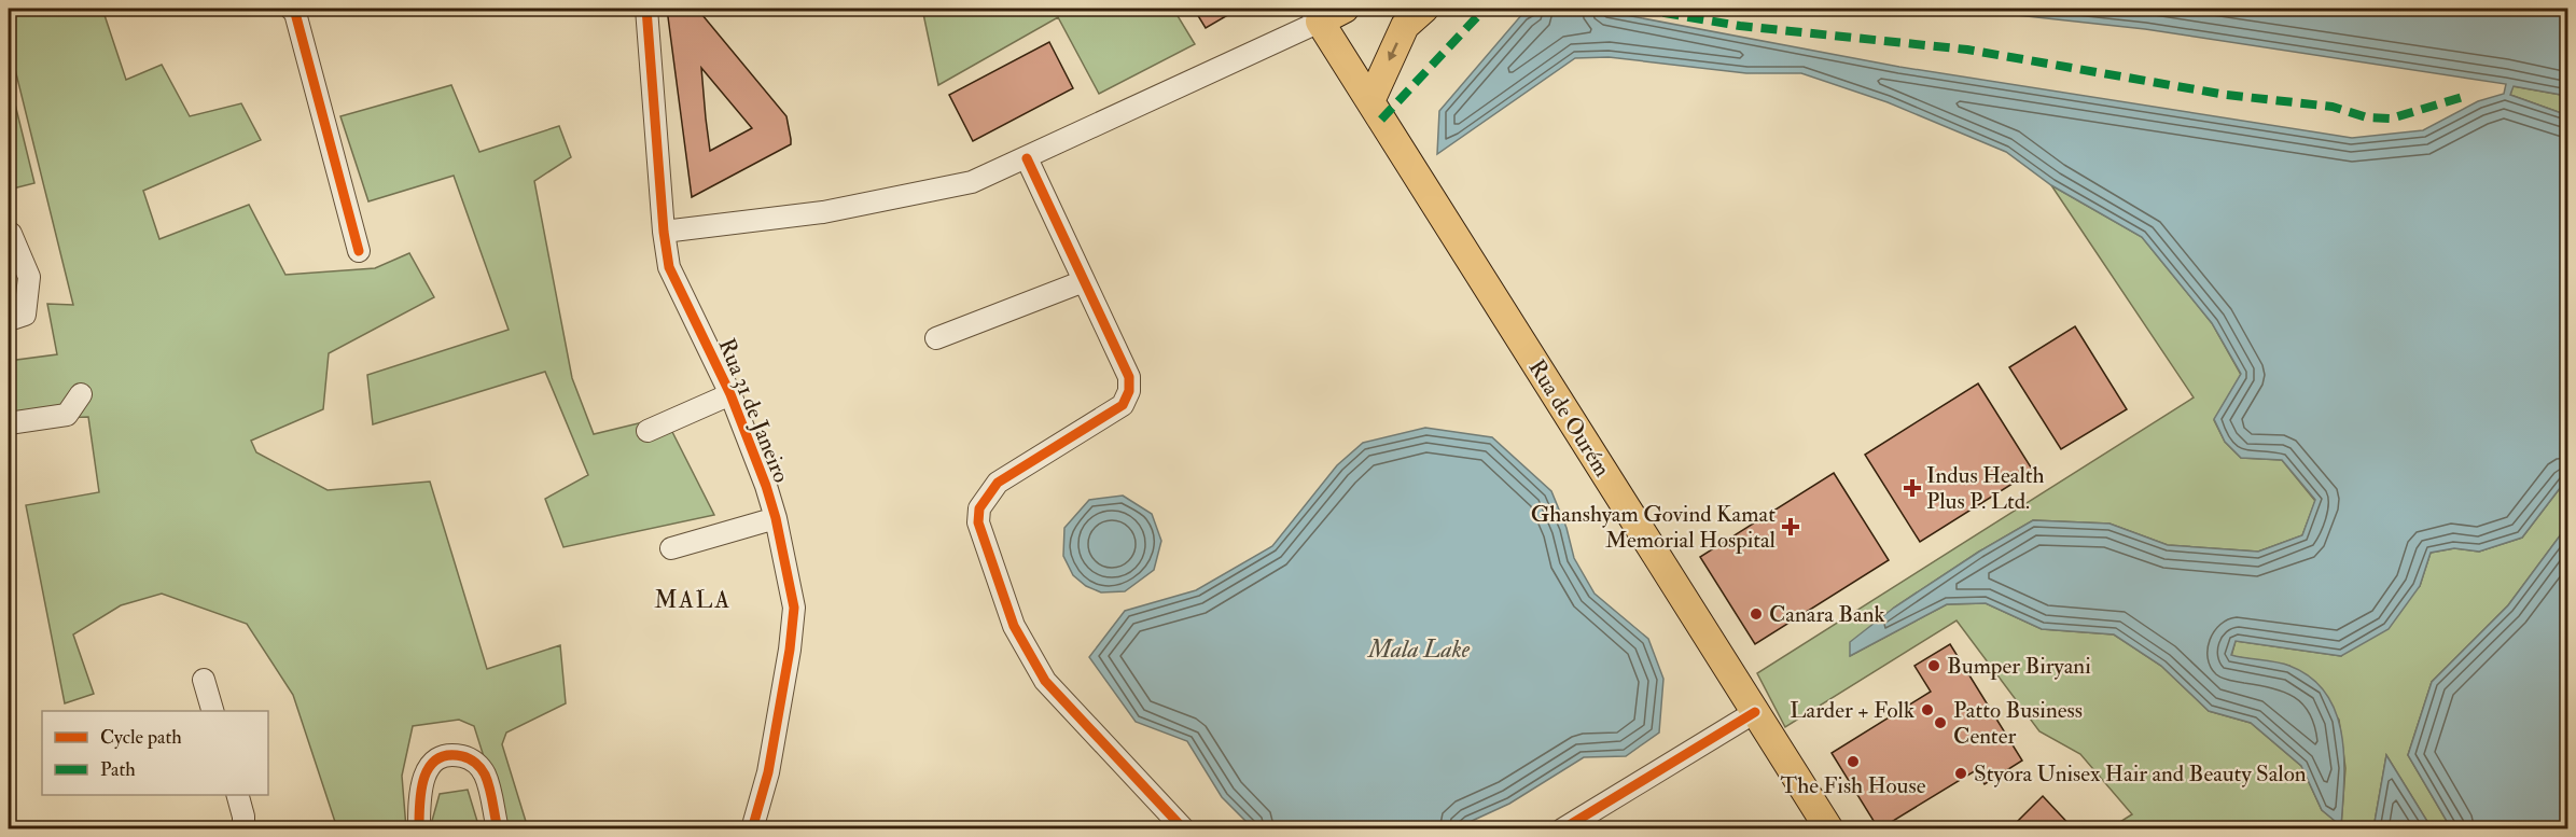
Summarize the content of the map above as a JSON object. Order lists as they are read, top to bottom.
{
  "streets": {
    "main road": ["Rua de Ourém"],
    "street": ["Rua 31 de Janeiro"]
  },
  "districts": ["MALA"],
  "water": ["Mala Lake"],
  "places": {
    "health": ["Indus Health Plus P. Ltd.", "Ghanshyam Govind Kamat Memorial Hospital"],
    "other": [
      "Canara Bank",
      "Bumper Biryani",
      "Larder + Folk",
      "Patto Business Center",
      "The Fish House",
      "Styora Unisex Hair and Beauty Salon"
    ]
  },
  "legend": ["Cycle path", "Path"]
}
